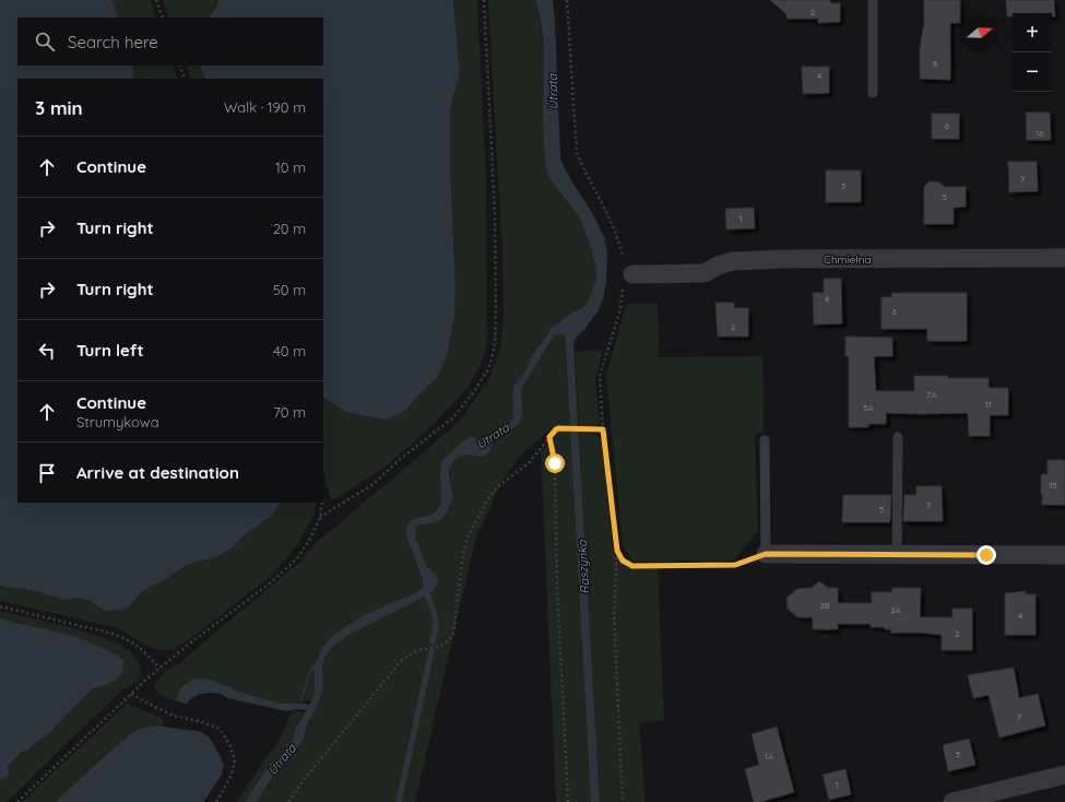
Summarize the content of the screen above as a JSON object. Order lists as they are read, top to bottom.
{
  "streets": {
    "street": ["Chmielna"]
  },
  "water": ["Utrata", "Raszynka"],
  "house_numbers": [
    "2",
    "8",
    "4",
    "6",
    "16",
    "7",
    "3",
    "5",
    "1",
    "4",
    "6",
    "2",
    "7A",
    "11",
    "5A",
    "15",
    "7",
    "5",
    "2B",
    "2A",
    "4",
    "2",
    "7",
    "5",
    "1A",
    "1"
  ],
  "north": "right",
  "page": {
    "map_buttons": ["+", "−"],
    "search": "Search here",
    "heading": ["3 min", "Walk · 190 m"],
    "list": [
      ["Continue", "10 m"],
      ["Turn right", "20 m"],
      ["Turn right", "50 m"],
      ["Turn left", "40 m"],
      ["Continue", "Strumykowa", "70 m"],
      "Arrive at destination"
    ]
  }
}
